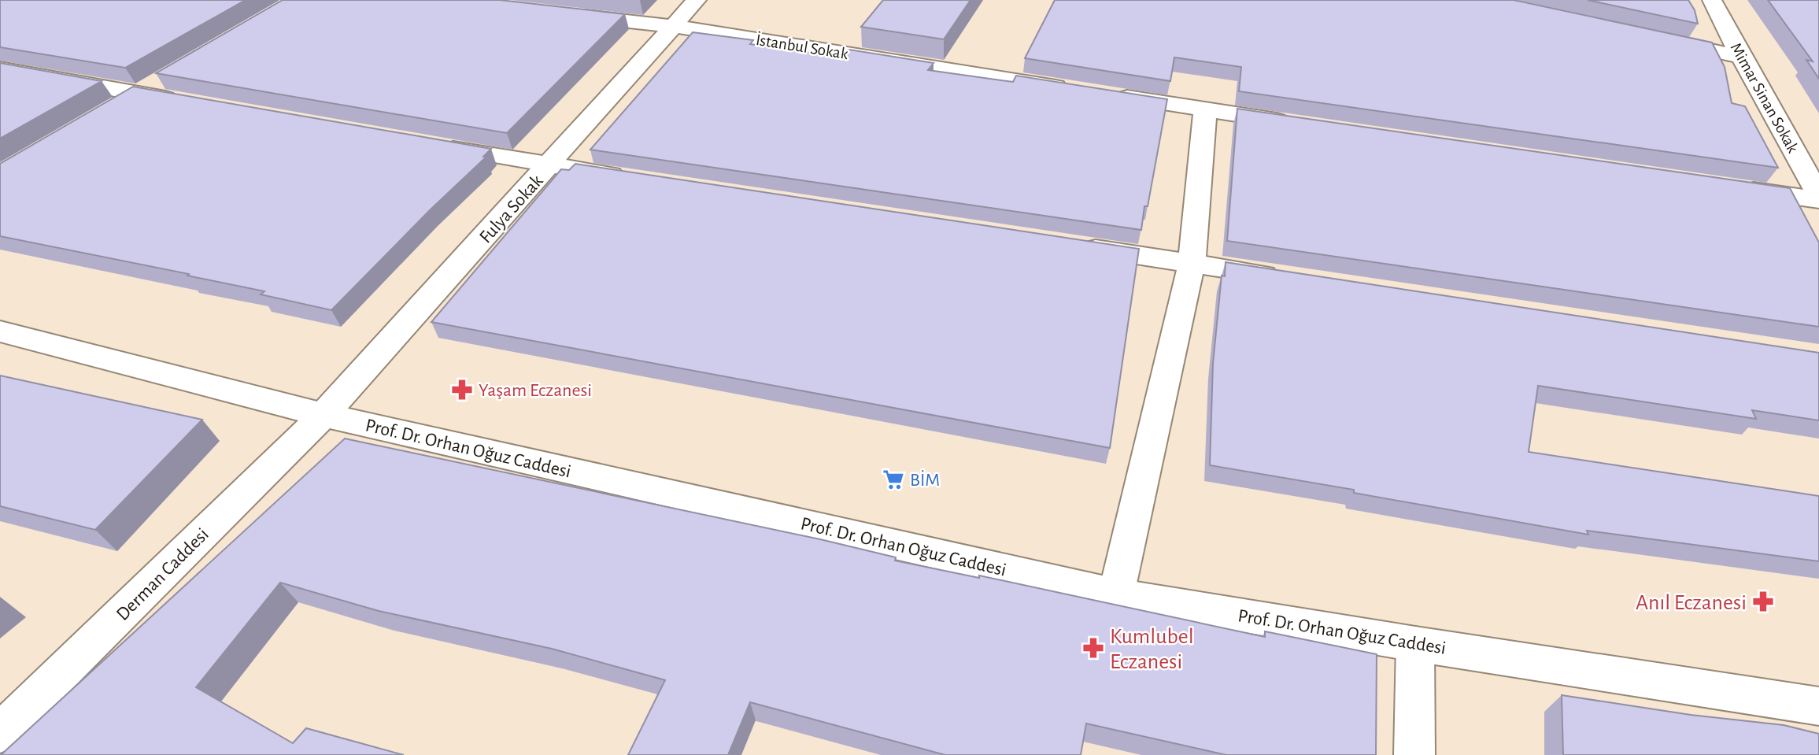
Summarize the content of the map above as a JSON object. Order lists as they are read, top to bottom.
{
  "streets": {
    "street": [
      "İstanbul Sokak",
      "Mimar Sinan Sokak",
      "Fulya Sokak",
      "Prof. Dr. Orhan Oğuz Caddesi",
      "Derman Caddesi"
    ]
  },
  "crossings": [
    ["İstanbul Sokak", "Fulya Sokak"],
    ["Fulya Sokak", "Prof. Dr. Orhan Oğuz Caddesi"],
    ["Fulya Sokak", "Derman Caddesi"],
    ["Prof. Dr. Orhan Oğuz Caddesi", "Derman Caddesi"]
  ],
  "places": {
    "pharmacy": ["Yaşam Eczanesi", "Anıl Eczanesi", "Kumlubel Eczanesi"],
    "supermarket": ["BİM"]
  }
}
